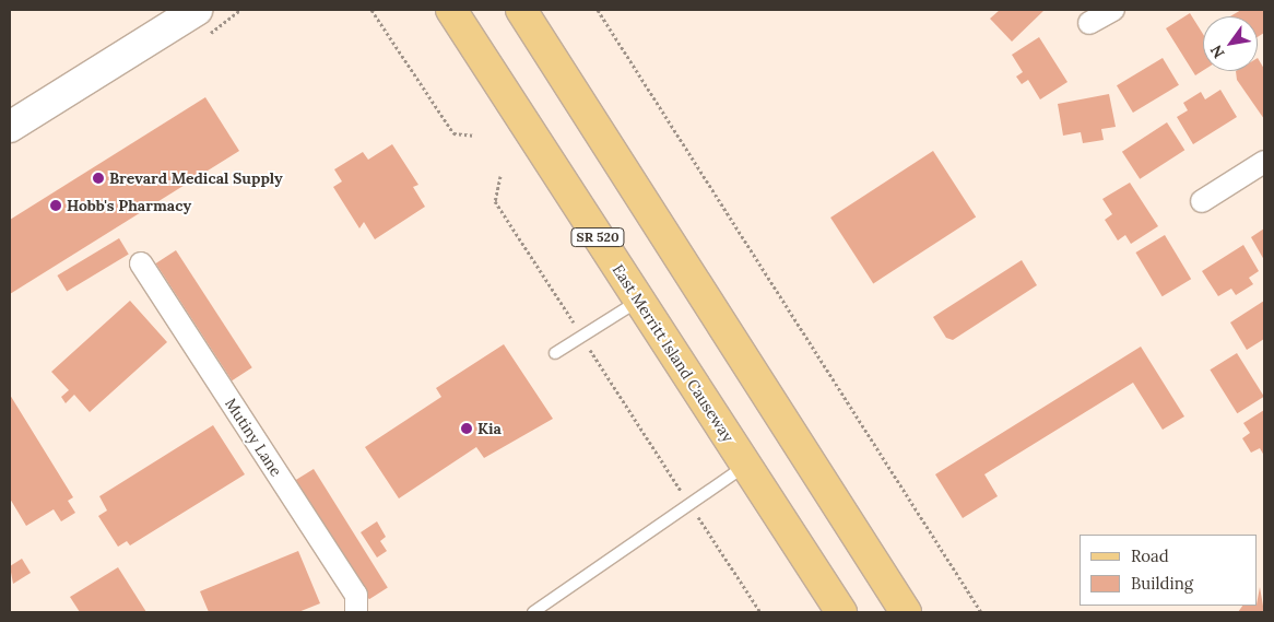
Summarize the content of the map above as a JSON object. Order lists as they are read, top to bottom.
{
  "streets": {
    "main road": ["SR 520", "East Merritt Island Causeway"],
    "street": ["Mutiny Lane"]
  },
  "places": ["Brevard Medical Supply", "Hobb's Pharmacy", "Kia"],
  "legend": ["Road", "Building"],
  "north": "bottom left"
}
